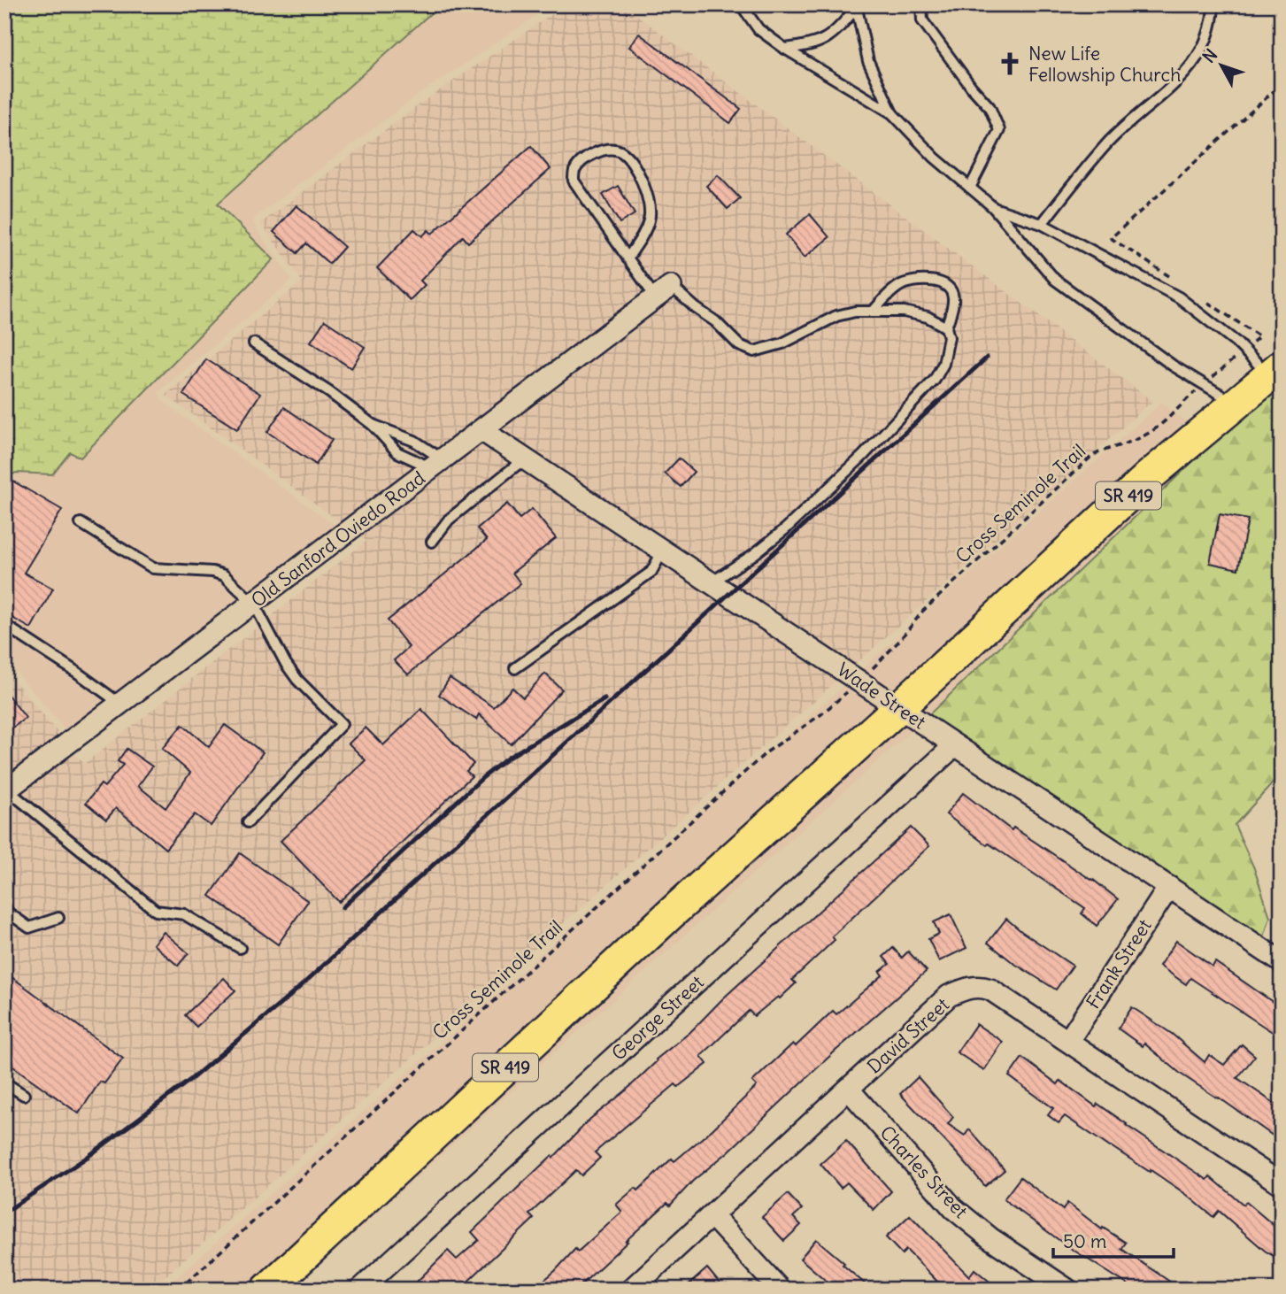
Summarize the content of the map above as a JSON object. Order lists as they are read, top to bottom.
{
  "streets": {
    "main road": ["SR 419"],
    "street": [
      "Old Sanford Oviedo Road",
      "Wade Street",
      "Frank Street",
      "George Street",
      "David Street",
      "Charles Street"
    ],
    "path": ["Cross Seminole Trail"]
  },
  "crossings": [
    ["SR 419", "Wade Street"],
    ["Old Sanford Oviedo Road", "Wade Street"],
    ["Wade Street", "Frank Street"],
    ["Wade Street", "George Street"],
    ["Frank Street", "David Street"],
    ["David Street", "Charles Street"]
  ],
  "places": {
    "church": ["New Life Fellowship Church"]
  },
  "scale_bar": "50 m",
  "north": "top left"
}
